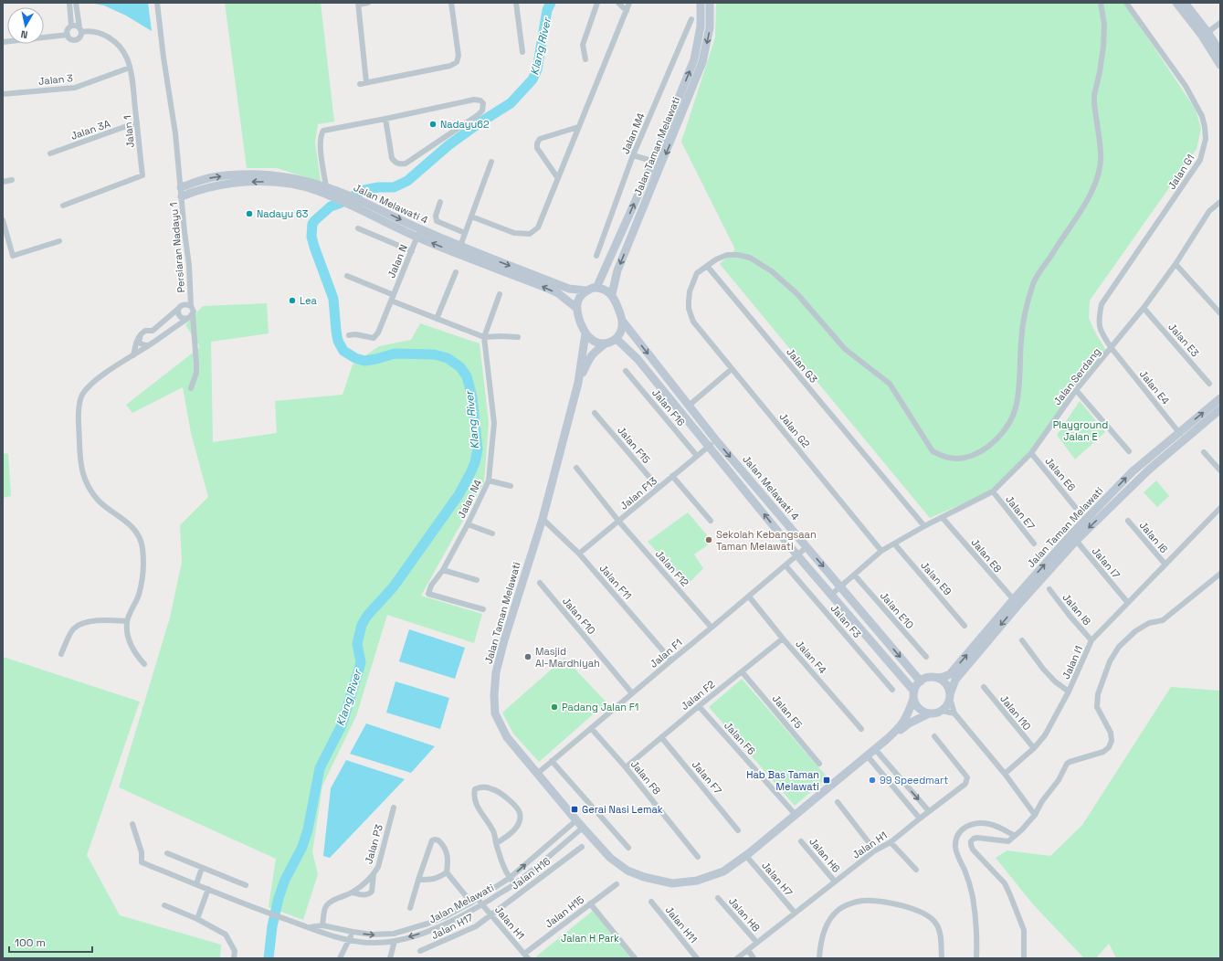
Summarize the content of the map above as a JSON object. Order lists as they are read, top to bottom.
{
  "streets": {
    "main road": ["Jalan Taman Melawati", "Jalan Melawati 4"],
    "street": [
      "Jalan 3",
      "Jalan 3A",
      "Jalan 1",
      "Jalan M4",
      "Jalan G1",
      "Persiaran Nadayu 1",
      "Jalan N",
      "Jalan E3",
      "Jalan G3",
      "Jalan Serdang",
      "Jalan E4",
      "Jalan F16",
      "Jalan G2",
      "Jalan F15",
      "Jalan E6",
      "Jalan F13",
      "Jalan N4",
      "Jalan E7",
      "Jalan I6",
      "Jalan E8",
      "Jalan I7",
      "Jalan F12",
      "Jalan E9",
      "Jalan F11",
      "Jalan I8",
      "Jalan E10",
      "Jalan F10",
      "Jalan F3",
      "Jalan F1",
      "Jalan F4",
      "Jalan I1",
      "Jalan F2",
      "Jalan F5",
      "Jalan I10",
      "Jalan F6",
      "Jalan F8",
      "Jalan F7",
      "Jalan P3",
      "Jalan H1",
      "Jalan H6",
      "Jalan H16",
      "Jalan H7",
      "Jalan Melawati",
      "Jalan H15",
      "Jalan H8",
      "Jalan H11",
      "Jalan H17"
    ]
  },
  "crossings": [
    ["Jalan 3", "Jalan 1"],
    ["Jalan 3A", "Jalan 1"],
    ["Jalan Taman Melawati", "Jalan Melawati 4"],
    ["Jalan Taman Melawati", "Jalan E4"],
    ["Jalan Taman Melawati", "Jalan E8"],
    ["Jalan Taman Melawati", "Jalan I7"],
    ["Jalan Taman Melawati", "Jalan F11"],
    ["Jalan Taman Melawati", "Jalan F1"],
    ["Jalan Taman Melawati", "Jalan F6"],
    ["Jalan Taman Melawati", "Jalan H7"],
    ["Jalan Taman Melawati", "Jalan Melawati"],
    ["Jalan G1", "Jalan Serdang"],
    ["Jalan G1", "Jalan E4"],
    ["Jalan Melawati 4", "Persiaran Nadayu 1"],
    ["Jalan Melawati 4", "Jalan N"],
    ["Jalan Melawati 4", "Jalan Serdang"],
    ["Jalan Melawati 4", "Jalan F13"],
    ["Jalan Melawati 4", "Jalan F1"],
    ["Jalan E3", "Jalan Serdang"],
    ["Jalan G3", "Jalan Serdang"],
    ["Jalan G3", "Jalan G2"],
    ["Jalan Serdang", "Jalan E4"],
    ["Jalan Serdang", "Jalan G2"],
    ["Jalan Serdang", "Jalan E6"],
    ["Jalan Serdang", "Jalan E7"],
    ["Jalan Serdang", "Jalan E8"],
    ["Jalan Serdang", "Jalan E9"],
    ["Jalan Serdang", "Jalan E10"],
    ["Jalan F16", "Jalan F13"],
    ["Jalan F15", "Jalan F13"],
    ["Jalan F13", "Jalan F12"],
    ["Jalan F13", "Jalan F11"],
    ["Jalan I6", "Jalan I1"],
    ["Jalan I7", "Jalan I1"],
    ["Jalan F12", "Jalan F1"],
    ["Jalan F11", "Jalan F1"],
    ["Jalan I8", "Jalan I1"],
    ["Jalan F10", "Jalan F1"],
    ["Jalan F3", "Jalan F1"],
    ["Jalan F1", "Jalan F4"],
    ["Jalan F1", "Jalan F8"],
    ["Jalan F4", "Jalan F2"],
    ["Jalan I1", "Jalan I10"],
    ["Jalan F2", "Jalan F5"],
    ["Jalan F2", "Jalan F6"],
    ["Jalan F2", "Jalan F8"],
    ["Jalan F2", "Jalan F7"],
    ["Jalan P3", "Jalan Melawati"],
    ["Jalan H1", "Jalan H6"],
    ["Jalan H1", "Jalan H16"],
    ["Jalan H1", "Jalan H7"],
    ["Jalan H1", "Jalan Melawati"],
    ["Jalan H1", "Jalan H15"],
    ["Jalan H1", "Jalan H8"],
    ["Jalan H1", "Jalan H17"],
    ["Jalan H16", "Jalan H17"]
  ],
  "water": ["Klang River"],
  "parks": ["Playground Jalan E", "Jalan H Park"],
  "places": {
    "other": [
      "Nadayu62",
      "Nadayu 63",
      "Lea",
      "Sekolah Kebangsaan Taman Melawati",
      "Masjid Al-Mardhiyah",
      "Padang Jalan F1",
      "99 Speedmart"
    ],
    "transit": ["Hab Bas Taman Melawati", "Gerai Nasi Lemak"]
  },
  "scale_bar": "100 m",
  "north": "bottom"
}
